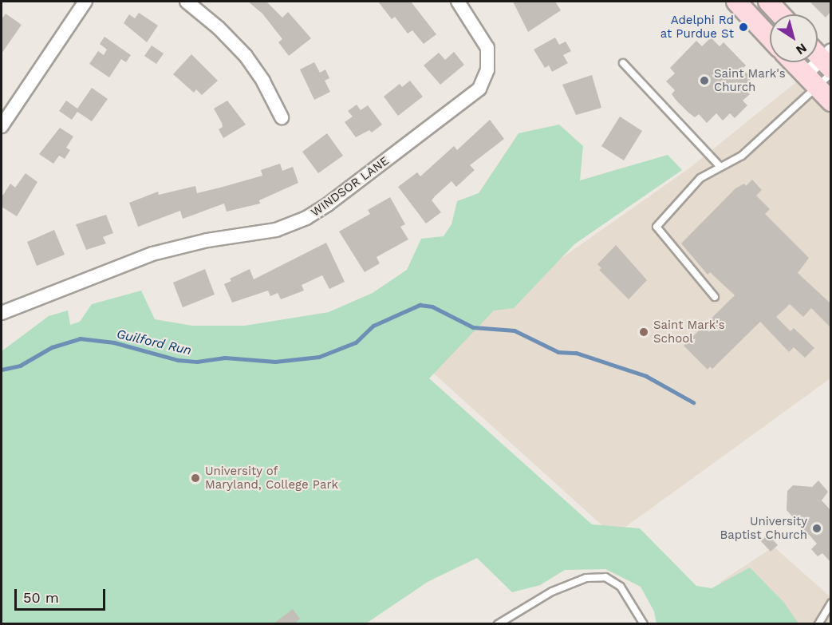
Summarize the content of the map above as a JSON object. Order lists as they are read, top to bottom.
{
  "streets": {
    "street": ["WINDSOR LANE"]
  },
  "water": ["Guilford Run"],
  "places": [
    "Adelphi Rd at Purdue St",
    "Saint Mark's Church",
    "Saint Mark's School",
    "University of Maryland, College Park",
    "University Baptist Church"
  ],
  "scale_bar": "50 m",
  "north": "bottom right"
}
